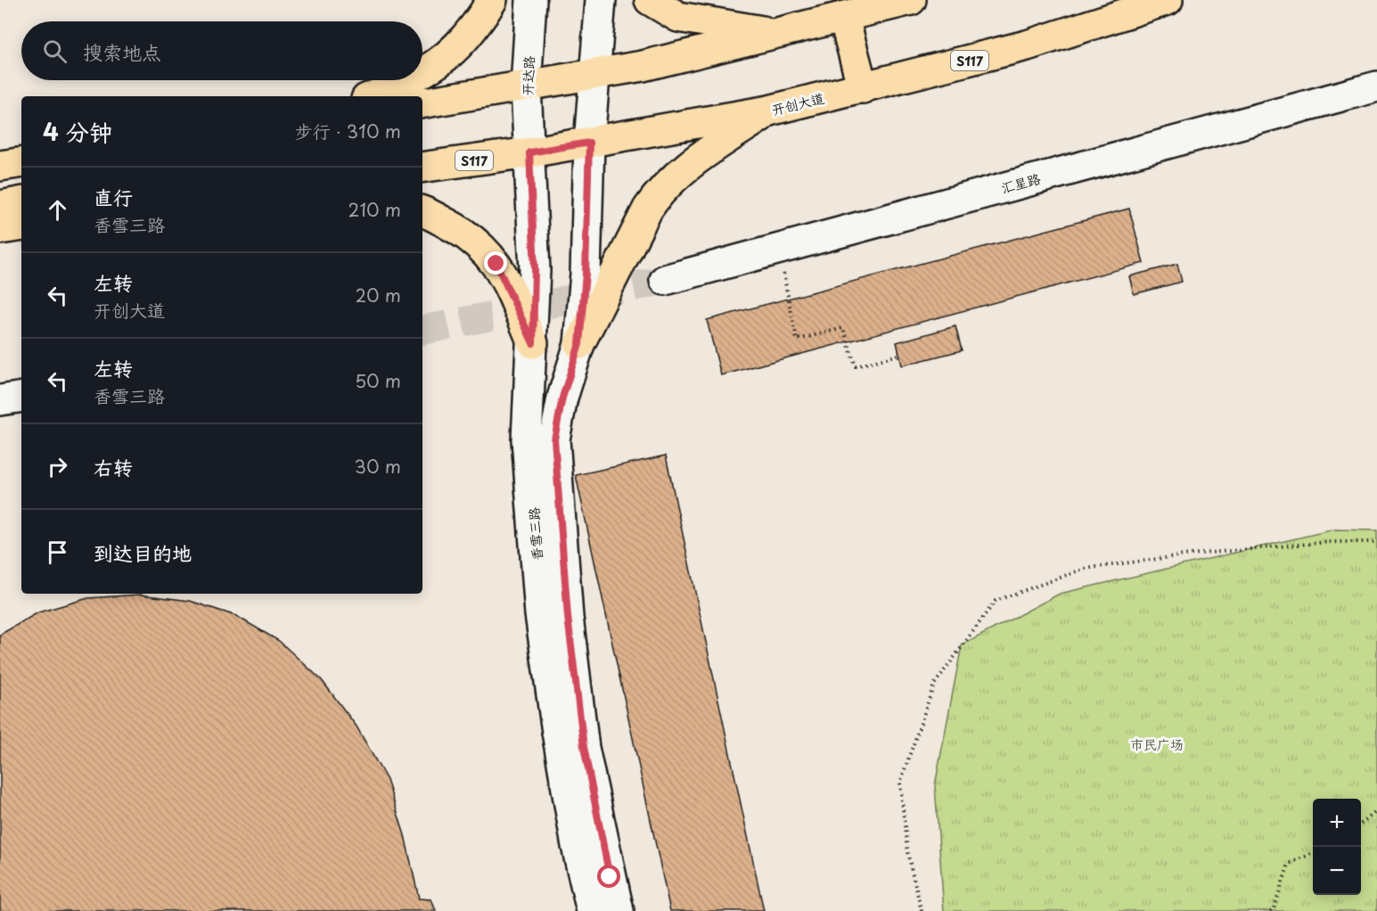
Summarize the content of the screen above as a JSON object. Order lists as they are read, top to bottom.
{
  "streets": {
    "main road": [
      "S117",
      "开达路",
      "开创大道",
      "汇星路",
      "香雪三路"
    ]
  },
  "crossings": [
    ["开达路", "开创大道"],
    ["开达路", "香雪三路"],
    ["开创大道", "香雪三路"]
  ],
  "parks": ["市民广场"],
  "page": {
    "search": "搜索地点",
    "heading": ["4 分钟", "步行 · 310 m"],
    "list": [
      ["直行", "香雪三路", "210 m"],
      ["左转", "开创大道", "20 m"],
      ["左转", "香雪三路", "50 m"],
      ["右转", "30 m"],
      "到达目的地"
    ],
    "map_buttons": ["+", "−"]
  }
}
